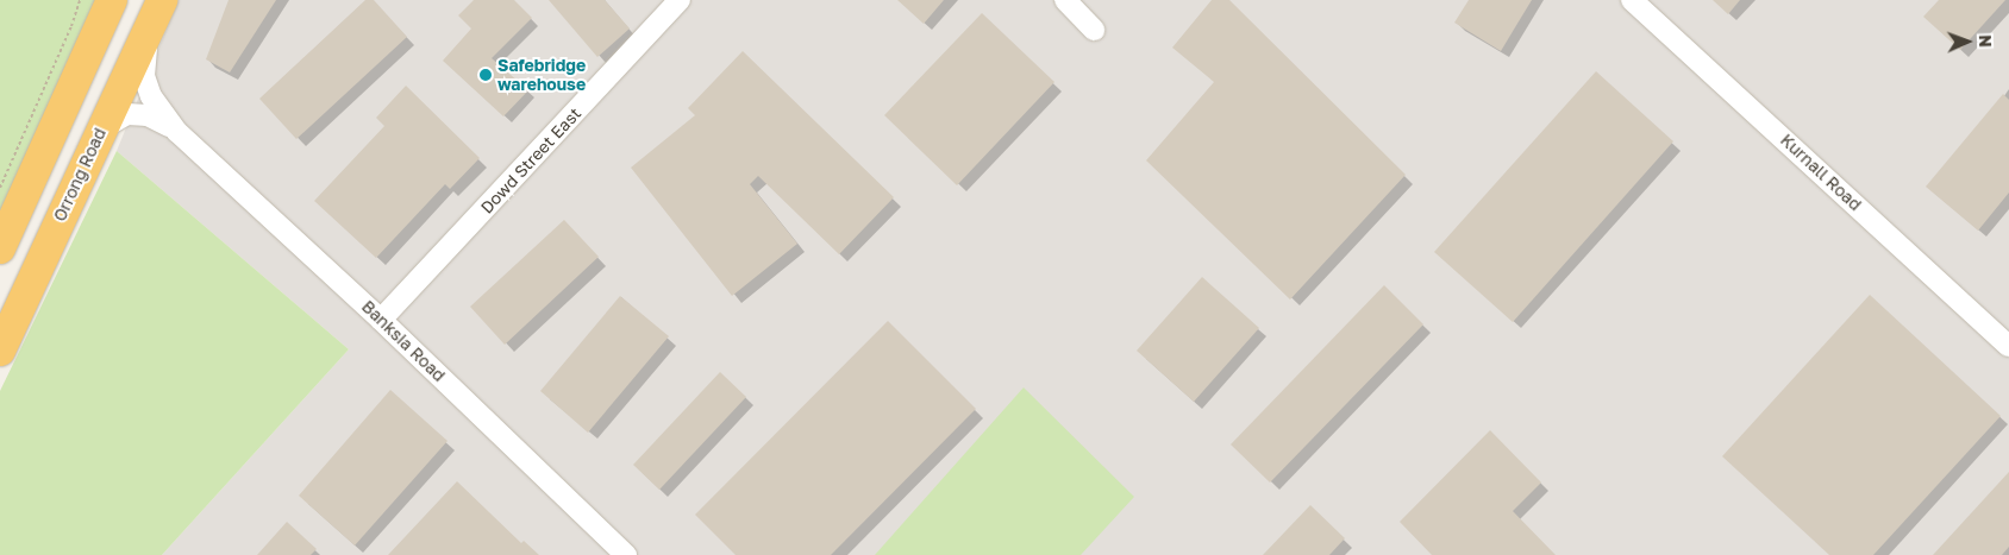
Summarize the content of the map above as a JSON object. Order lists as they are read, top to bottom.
{
  "streets": {
    "highway": ["Orrong Road"],
    "street": ["Dowd Street East", "Kurnall Road", "Banksia Road"]
  },
  "crossings": [
    ["Dowd Street East", "Banksia Road"],
    ["Orrong Road", "Banksia Road"]
  ],
  "places": ["Safebridge warehouse"],
  "north": "right"
}
